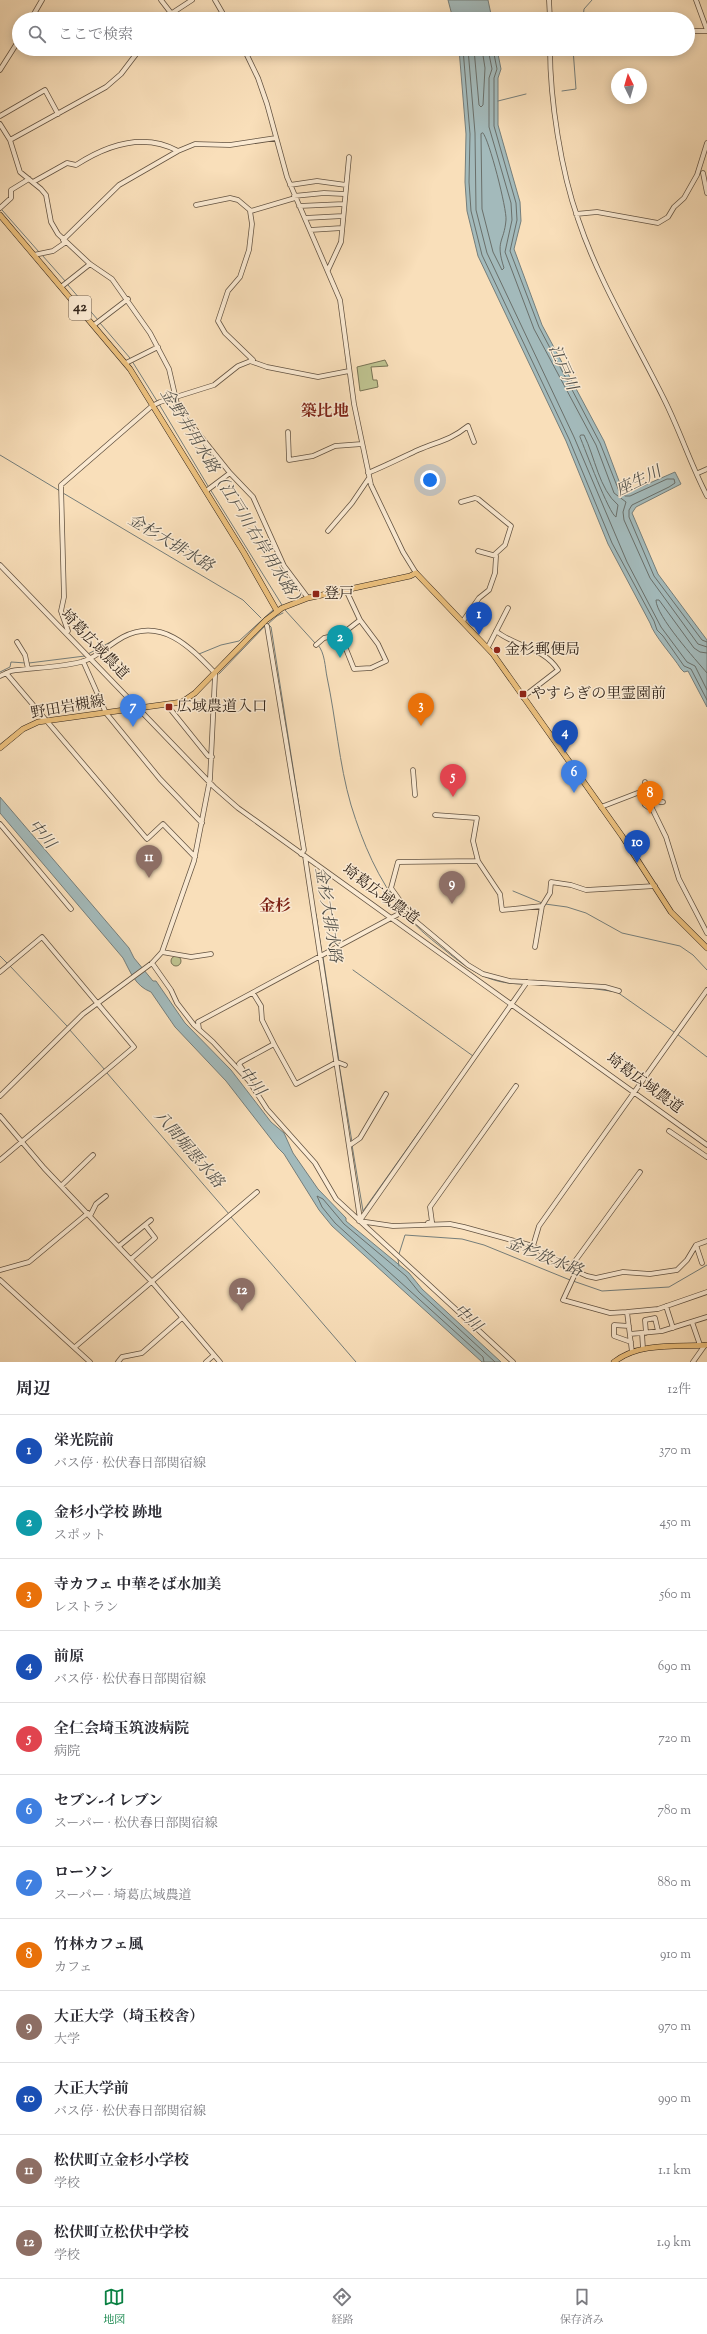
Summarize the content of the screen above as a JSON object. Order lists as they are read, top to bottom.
{
  "streets": {
    "main road": ["42", "野田岩槻線"],
    "street": ["埼葛広域農道"]
  },
  "crossings": [
    ["42", "野田岩槻線"],
    ["埼葛広域農道", "野田岩槻線"]
  ],
  "districts": ["築比地", "金杉"],
  "water": [
    "江戸川",
    "座生川",
    "金野井用水路（江戸川右岸用水路）",
    "金杉大排水路",
    "中川",
    "八間堀悪水路",
    "金杉放水路"
  ],
  "places": {
    "transit": ["登戸", "やすらぎの里霊園前", "広域農道入口"],
    "other": ["金杉郵便局"]
  },
  "north": "top",
  "page": {
    "search": "ここで検索",
    "pins": [
      "1",
      "2",
      "3",
      "7",
      "4",
      "6",
      "5",
      "8",
      "10",
      "11",
      "9",
      "12"
    ],
    "heading": ["周辺", "12件"],
    "list": [
      {
        "mark": "1",
        "name": "栄光院前",
        "note": "バス停 · 松伏春日部関宿線",
        "value": "370 m"
      },
      {
        "mark": "2",
        "name": "金杉小学校 跡地",
        "note": "スポット",
        "value": "450 m"
      },
      {
        "mark": "3",
        "name": "寺カフェ 中華そば水加美",
        "note": "レストラン",
        "value": "560 m"
      },
      {
        "mark": "4",
        "name": "前原",
        "note": "バス停 · 松伏春日部関宿線",
        "value": "690 m"
      },
      {
        "mark": "5",
        "name": "全仁会埼玉筑波病院",
        "note": "病院",
        "value": "720 m"
      },
      {
        "mark": "6",
        "name": "セブン-イレブン",
        "note": "スーパー · 松伏春日部関宿線",
        "value": "780 m"
      },
      {
        "mark": "7",
        "name": "ローソン",
        "note": "スーパー · 埼葛広域農道",
        "value": "880 m"
      },
      {
        "mark": "8",
        "name": "竹林カフェ風",
        "note": "カフェ",
        "value": "910 m"
      },
      {
        "mark": "9",
        "name": "大正大学（埼玉校舎）",
        "note": "大学",
        "value": "970 m"
      },
      {
        "mark": "10",
        "name": "大正大学前",
        "note": "バス停 · 松伏春日部関宿線",
        "value": "990 m"
      },
      {
        "mark": "11",
        "name": "松伏町立金杉小学校",
        "note": "学校",
        "value": "1.1 km"
      },
      {
        "mark": "12",
        "name": "松伏町立松伏中学校",
        "note": "学校",
        "value": "1.9 km"
      }
    ],
    "nav": ["地図", "経路", "保存済み"]
  }
}
